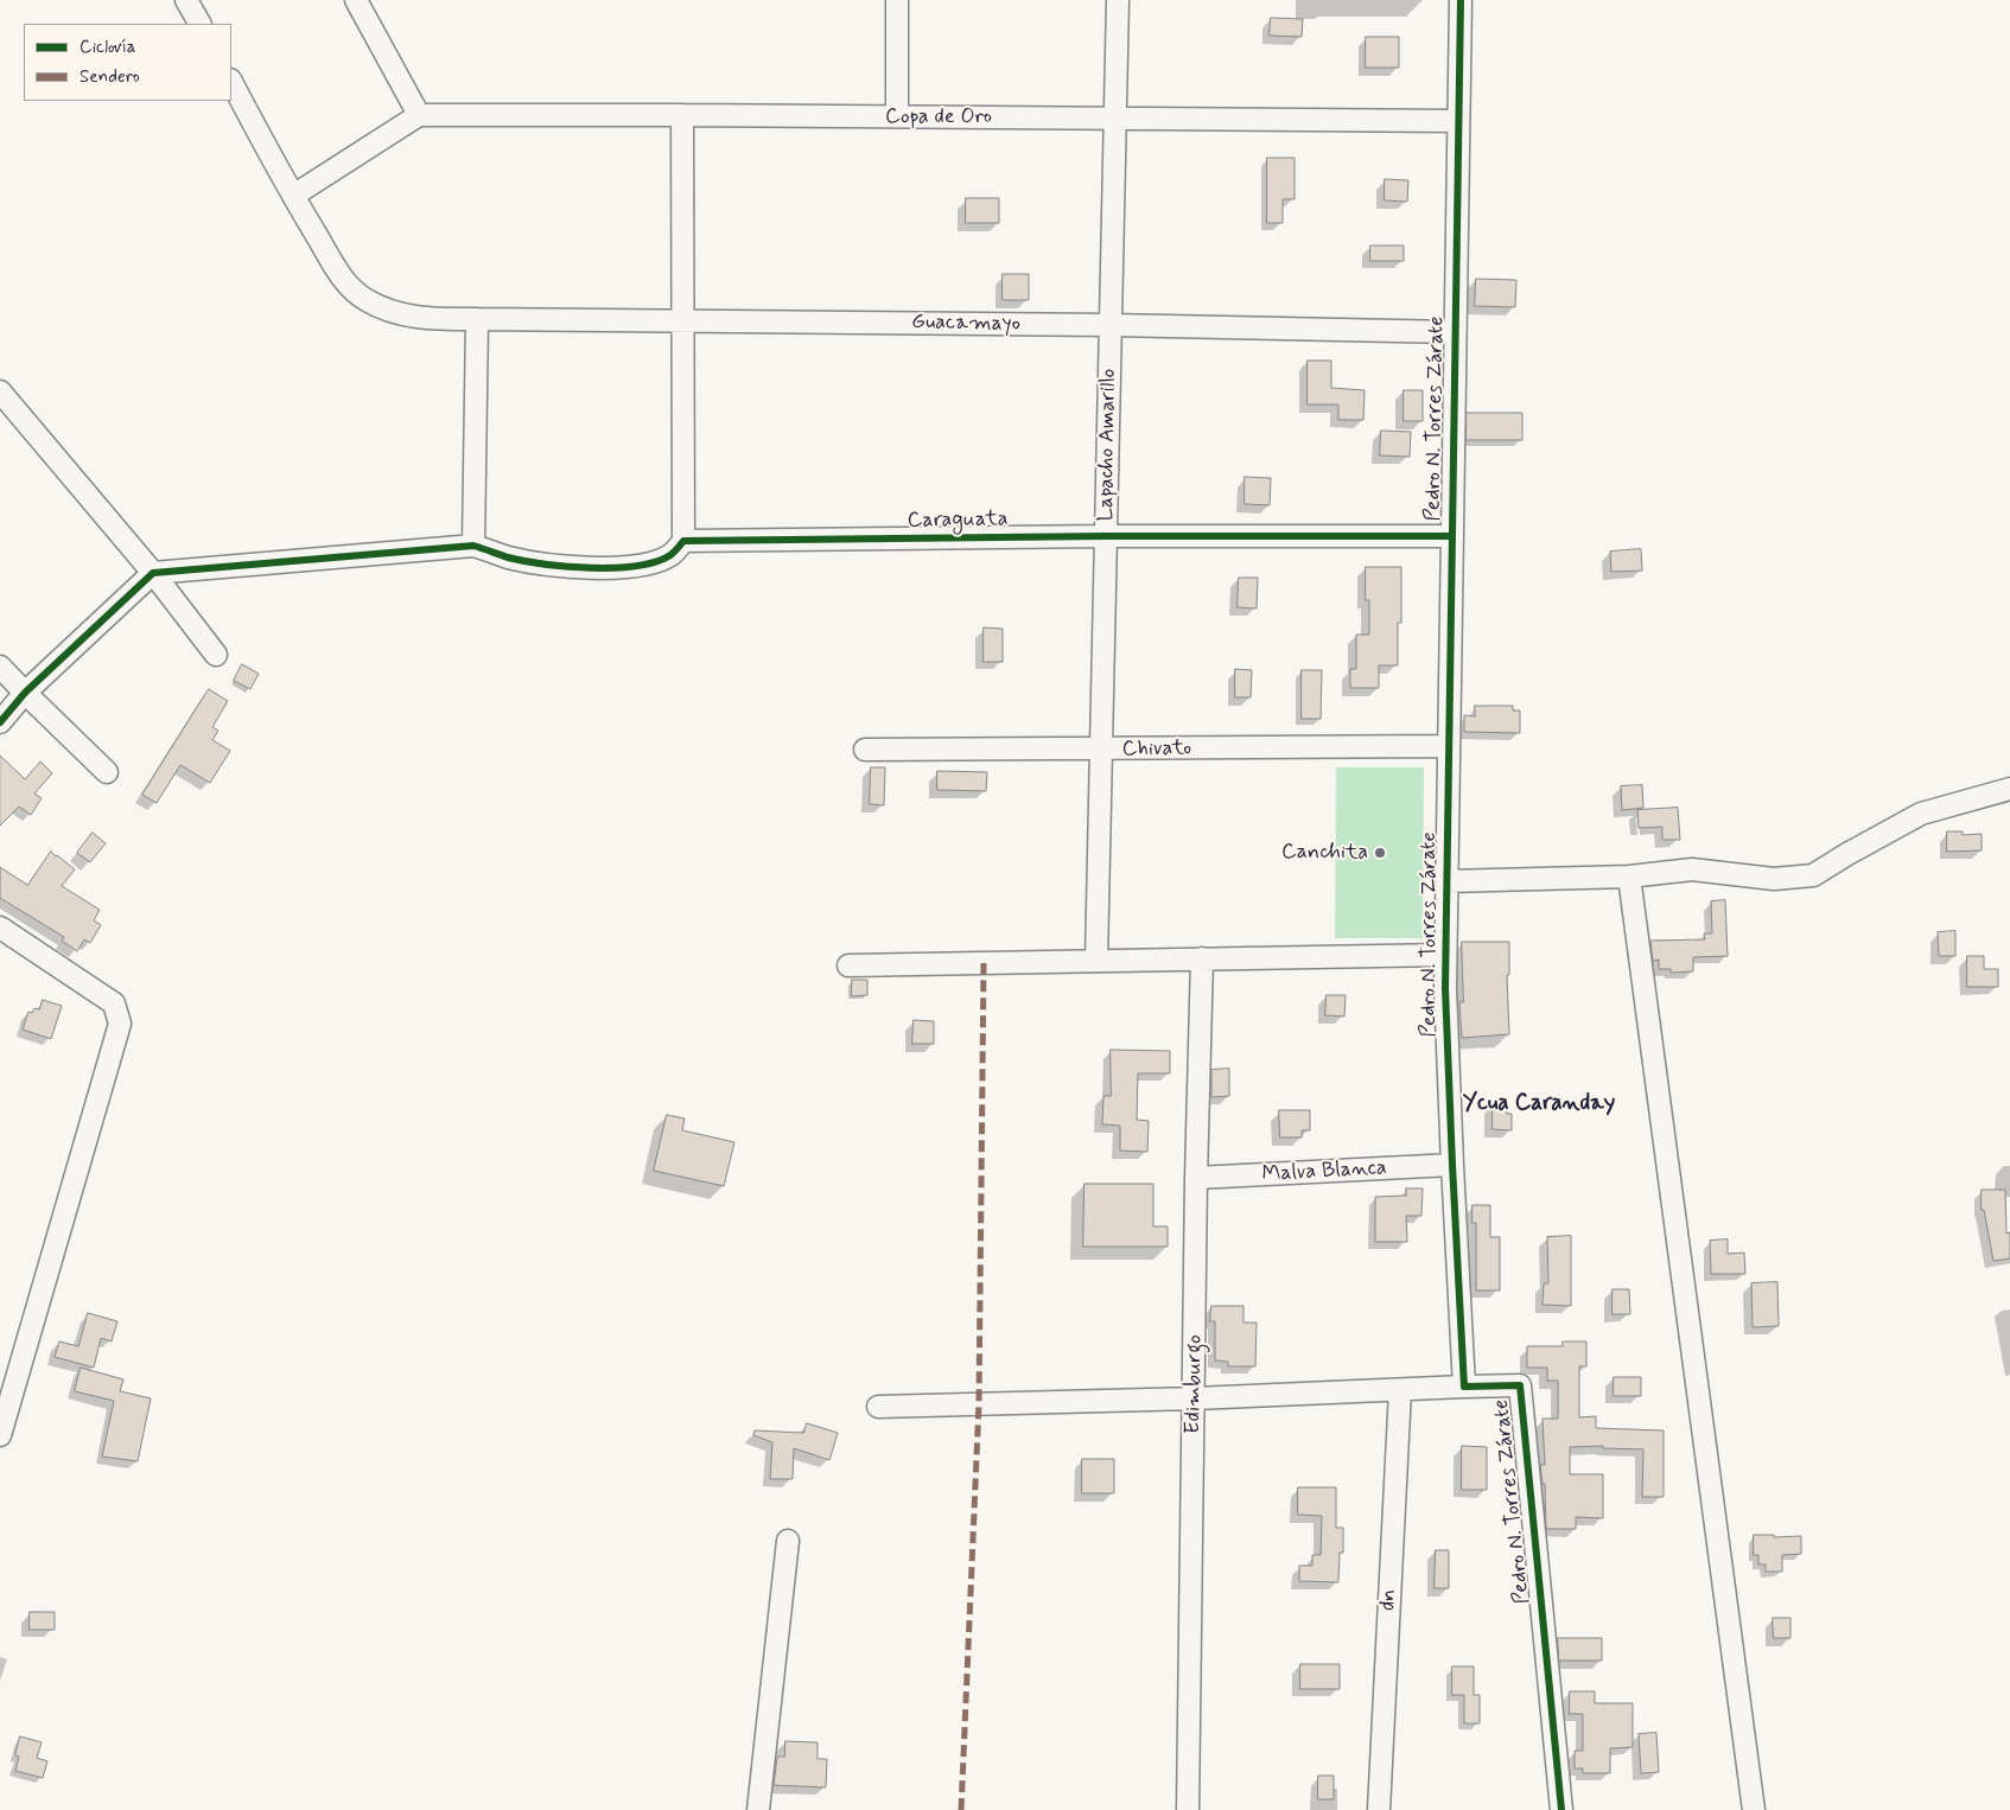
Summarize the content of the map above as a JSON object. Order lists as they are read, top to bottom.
{
  "streets": {
    "street": [
      "Copa de Oro",
      "Guacamayo",
      "Pedro N. Torres Zárate",
      "Lapacho Amarillo",
      "Caraguata",
      "Chivato",
      "Malva Blanca",
      "Edimburgo",
      "dn"
    ]
  },
  "crossings": [
    ["Copa de Oro", "Pedro N. Torres Zárate"],
    ["Copa de Oro", "Lapacho Amarillo"],
    ["Guacamayo", "Pedro N. Torres Zárate"],
    ["Guacamayo", "Lapacho Amarillo"],
    ["Pedro N. Torres Zárate", "Caraguata"],
    ["Pedro N. Torres Zárate", "Chivato"],
    ["Pedro N. Torres Zárate", "Malva Blanca"],
    ["Lapacho Amarillo", "Caraguata"],
    ["Lapacho Amarillo", "Chivato"],
    ["Malva Blanca", "Edimburgo"]
  ],
  "districts": ["Ycua Caranday"],
  "places": ["Canchita"],
  "legend": ["Ciclovía", "Sendero"]
}
